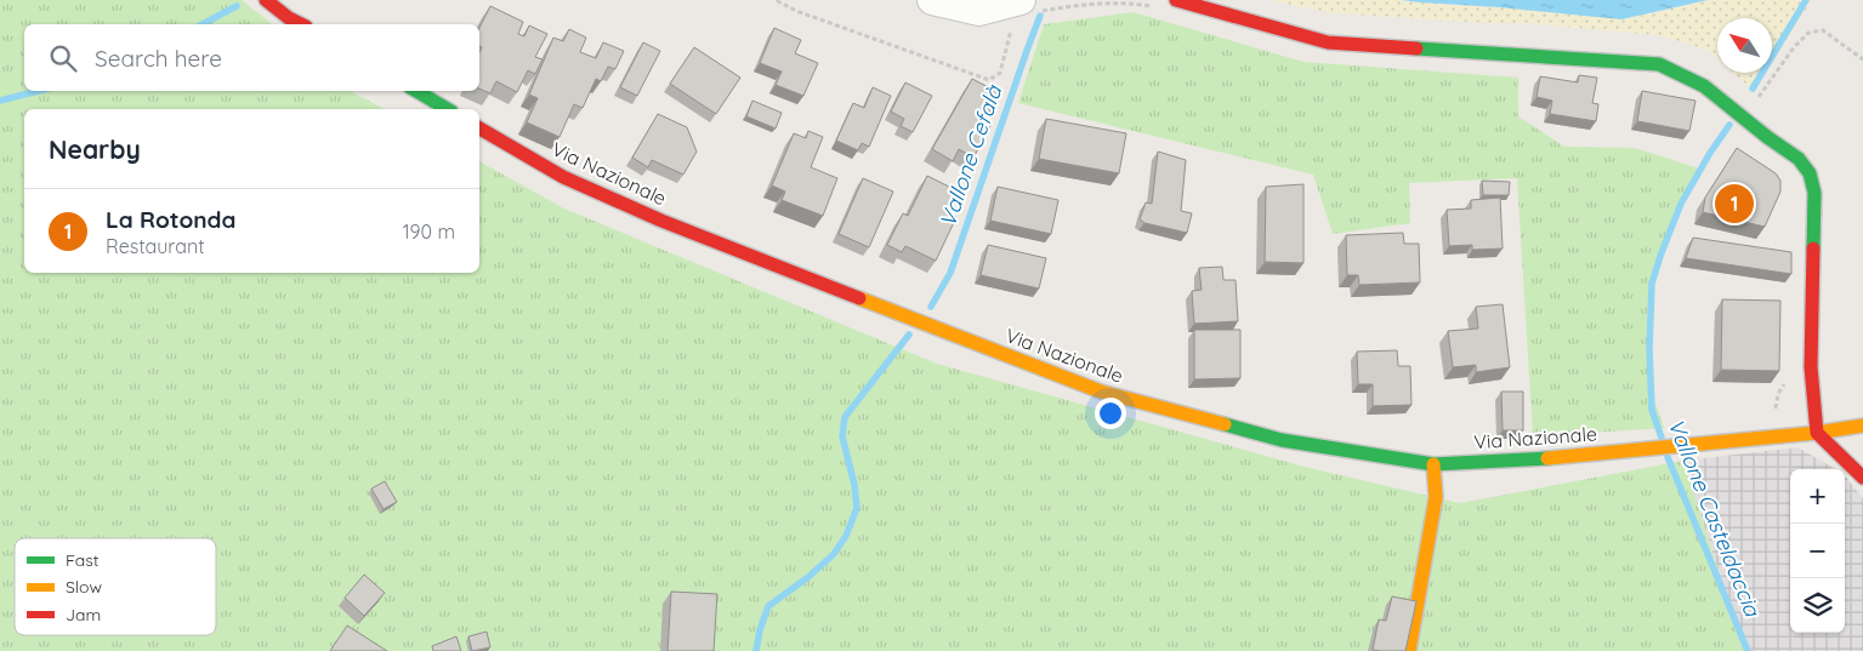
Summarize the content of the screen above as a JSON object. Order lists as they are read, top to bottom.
{
  "streets": {
    "main road": ["Via Nazionale"]
  },
  "water": ["Vallone Cefalà", "Vallone Casteldaccia"],
  "legend": ["Fast", "Slow", "Jam"],
  "north": "top left",
  "page": {
    "search": "Search here",
    "heading": "Nearby",
    "pins": "1",
    "list": [
      {
        "mark": "1",
        "name": "La Rotonda",
        "note": "Restaurant",
        "value": "190 m"
      }
    ],
    "map_buttons": ["+", "−"]
  }
}
